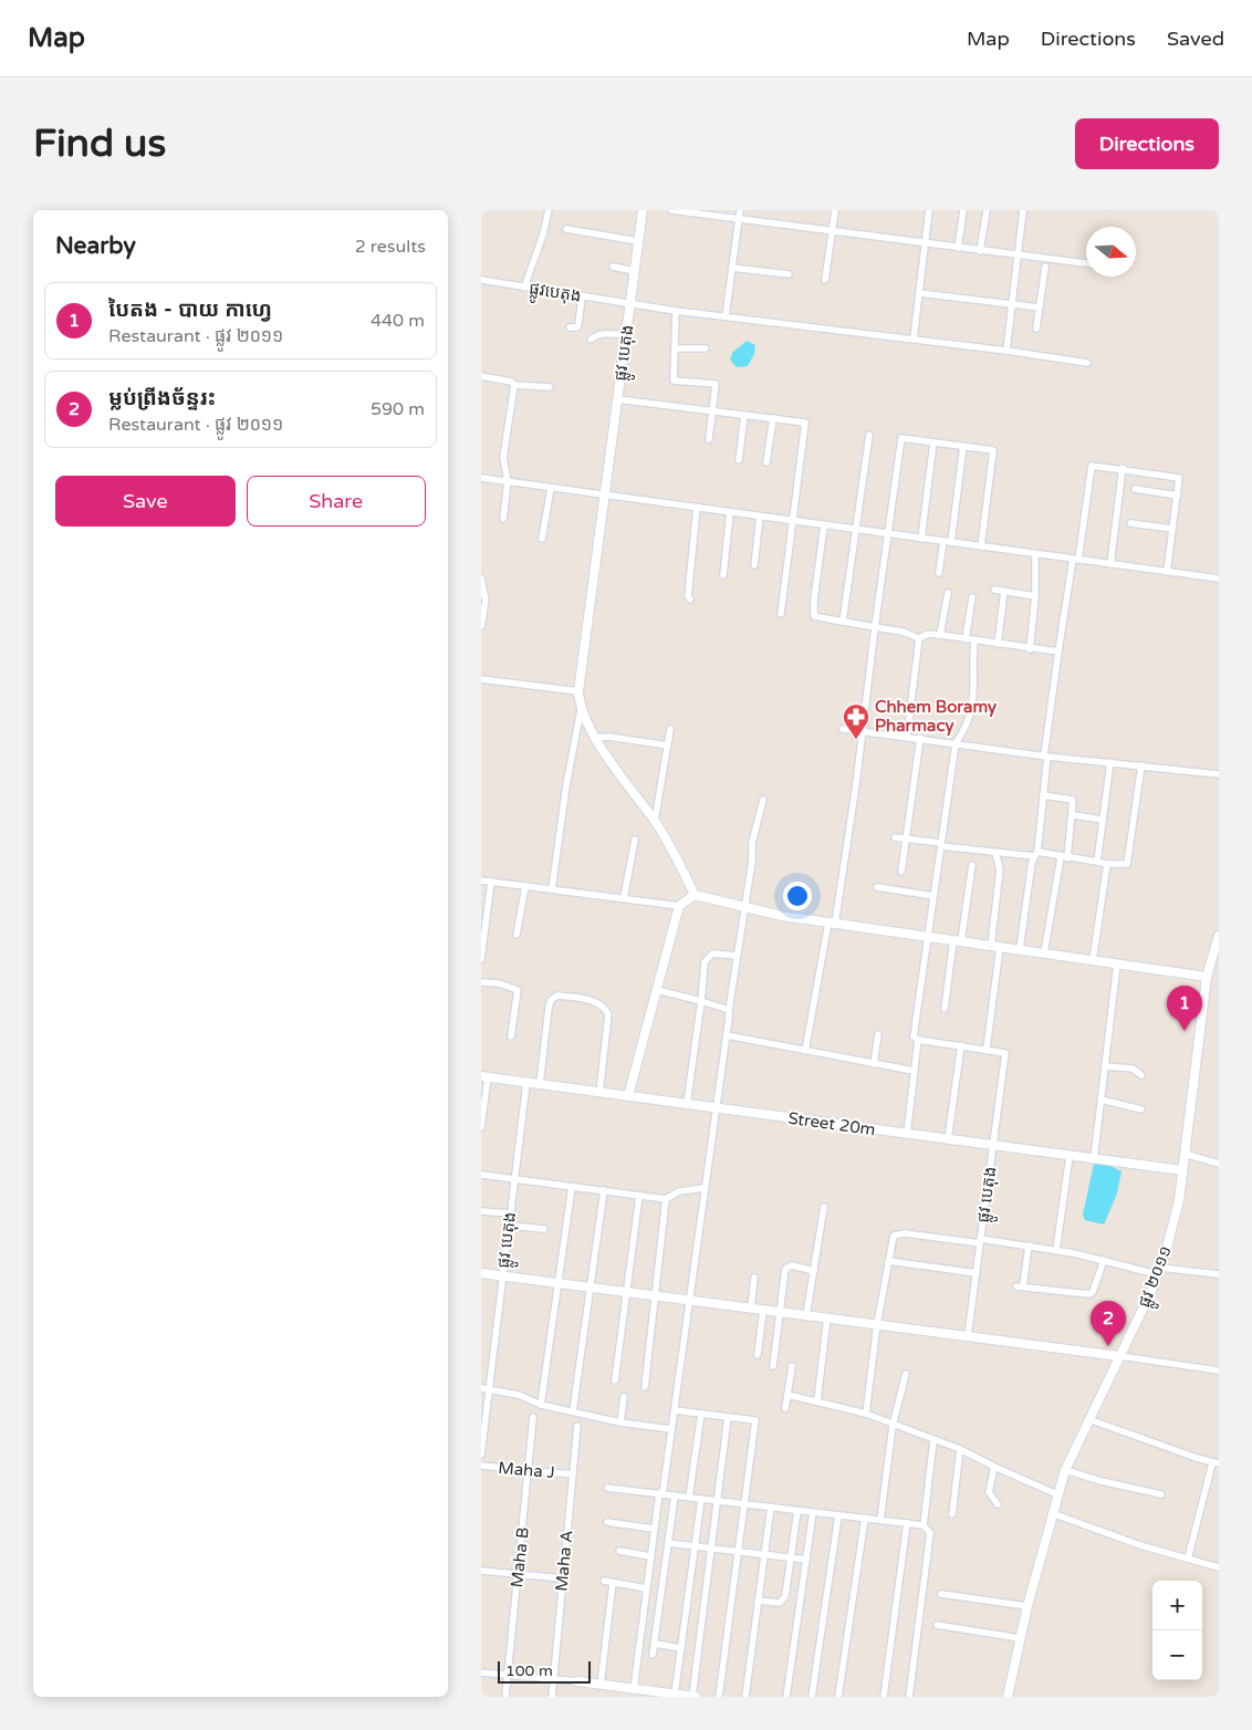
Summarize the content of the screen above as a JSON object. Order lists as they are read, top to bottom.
{
  "streets": {
    "street": [
      "ផ្លូវបេតុង",
      "ផ្លូវ បេតុង",
      "Street 20m",
      "ផ្លូវ ២០១១",
      "Maha J",
      "Maha B",
      "Maha A"
    ]
  },
  "crossings": [
    ["ផ្លូវបេតុង", "ផ្លូវ បេតុង"],
    ["ផ្លូវ បេតុង", "Street 20m"],
    ["Street 20m", "ផ្លូវ ២០១១"],
    ["Maha J", "Maha B"],
    ["Maha J", "Maha A"]
  ],
  "places": {
    "pharmacy": ["Chhem Boramy Pharmacy"]
  },
  "scale_bar": "100 m",
  "north": "right",
  "page": {
    "header": "Map",
    "nav": ["Map", "Directions", "Saved"],
    "buttons": [
      "Directions",
      ["Save", "Share"]
    ],
    "title": "Find us",
    "heading": ["Nearby", "2 results"],
    "list": [
      {
        "mark": "1",
        "name": "បៃតង - បាយ កាហ្វេ",
        "note": "Restaurant · ផ្លូវ ២០១១",
        "value": "440 m"
      },
      {
        "mark": "2",
        "name": "ម្លប់ព្រីងច័ន្ទរះ",
        "note": "Restaurant · ផ្លូវ ២០១១",
        "value": "590 m"
      }
    ],
    "pins": ["1", "2"],
    "map_buttons": ["+", "−"],
    "scale": "100 m"
  }
}
